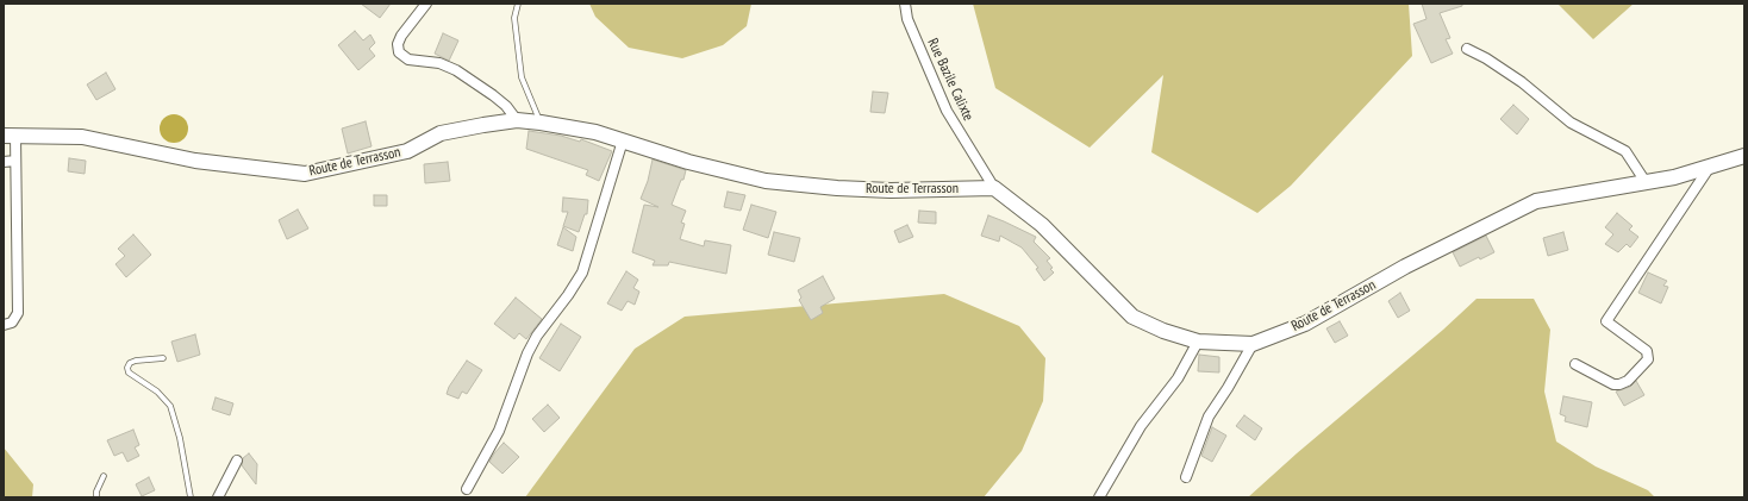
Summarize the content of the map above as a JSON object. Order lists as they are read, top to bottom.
{
  "streets": {
    "street": ["Rue Bazile Calixte", "Route de Terrasson"]
  },
  "crossings": [
    ["Rue Bazile Calixte", "Route de Terrasson"]
  ]
}
